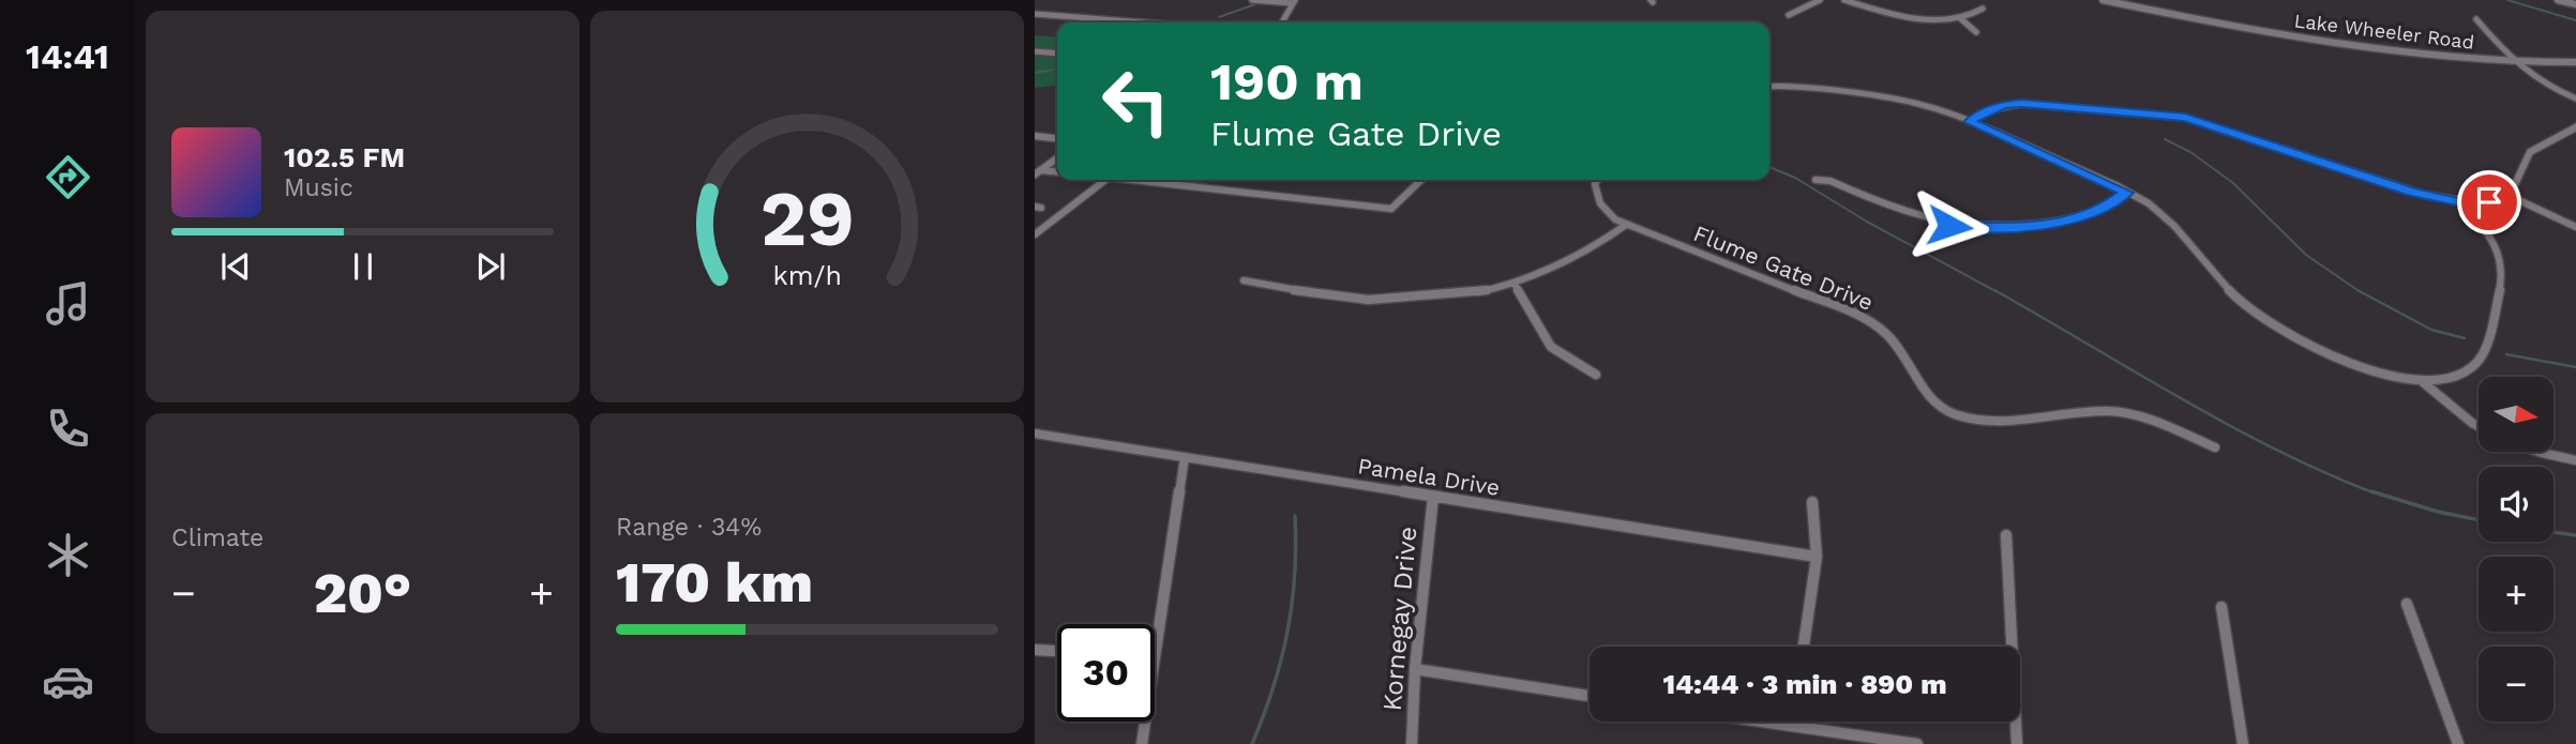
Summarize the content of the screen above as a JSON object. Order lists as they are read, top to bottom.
{
  "streets": {
    "street": [
      "Lake Wheeler Road",
      "Flume Gate Drive",
      "Pamela Drive",
      "Kornegay Drive"
    ]
  },
  "crossings": [
    ["Pamela Drive", "Kornegay Drive"]
  ],
  "north": "right",
  "page": {
    "tabs": "14:41",
    "turn": ["190 m", "Flume Gate Drive"],
    "song": ["102.5 FM", "Music"],
    "map_buttons": ["+", "−"],
    "tile": [
      "Climate",
      ["Range · 34%", "170 km"]
    ],
    "heat": ["−", "20°", "+"],
    "limit": "30",
    "trip": "14:44 · 3 min · 890 m",
    "gauge": ["29", "km/h"]
  }
}
